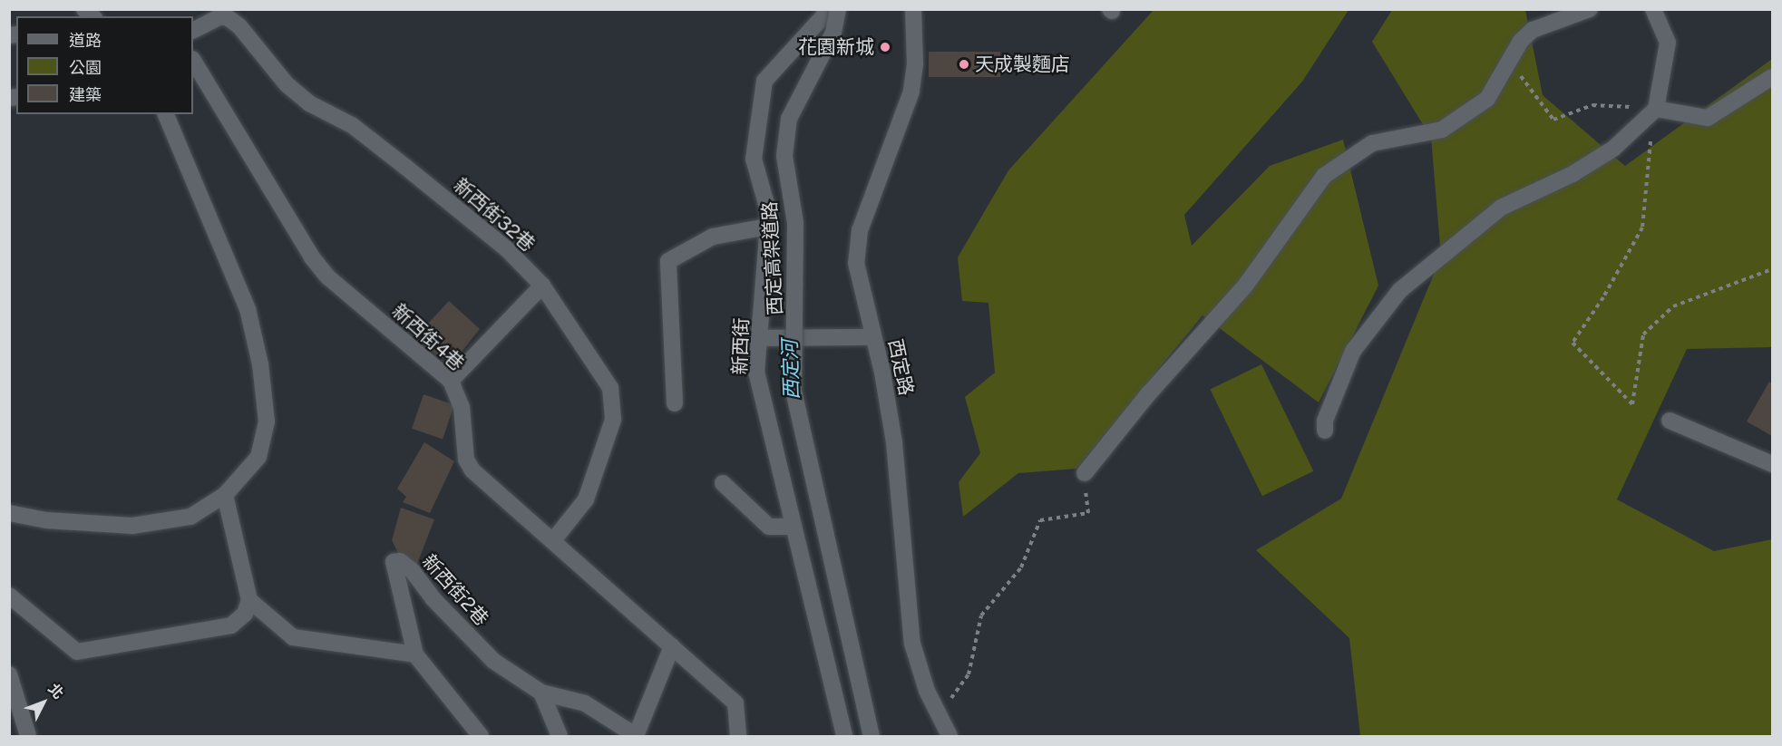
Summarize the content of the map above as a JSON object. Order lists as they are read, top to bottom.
{
  "streets": {
    "street": [
      "新西街32巷",
      "西定高架道路",
      "新西街4巷",
      "新西街",
      "西定路",
      "新西街2巷"
    ]
  },
  "crossings": [
    ["新西街32巷", "新西街4巷"]
  ],
  "water": ["西定河"],
  "places": ["花園新城", "天成製麵店"],
  "legend": ["道路", "公園", "建築"],
  "north": "top right"
}
